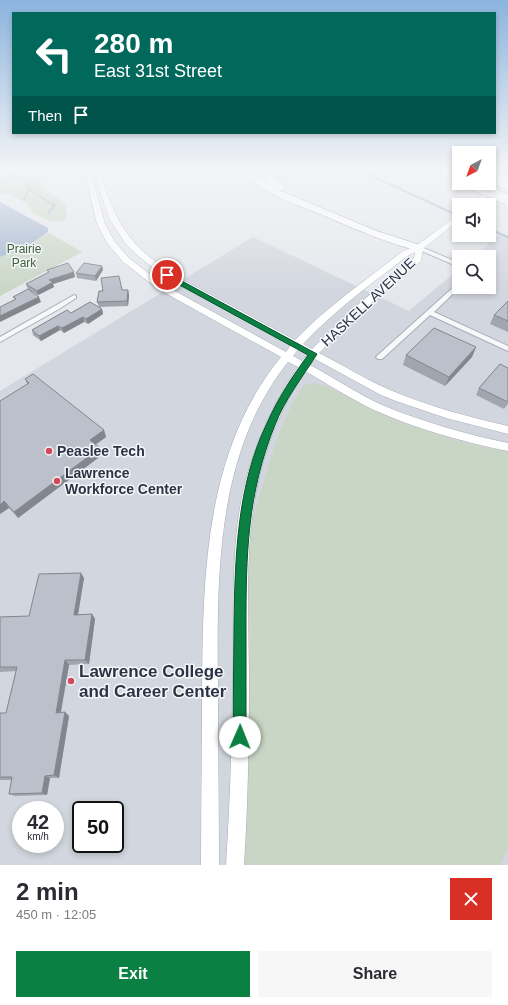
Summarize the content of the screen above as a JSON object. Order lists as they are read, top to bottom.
{
  "streets": {
    "main road": ["HASKELL AVENUE"]
  },
  "parks": ["Prairie Park"],
  "places": ["Peaslee Tech", "Lawrence Workforce Center", "Lawrence College and Career Center"],
  "north": "bottom left",
  "page": {
    "turn": ["280 m", "East 31st Street"],
    "then": "Then",
    "speed": "42 km/h",
    "limit": "50",
    "heading": ["2 min", "450 m · 12:05"],
    "buttons": ["Exit", "Share"]
  }
}
